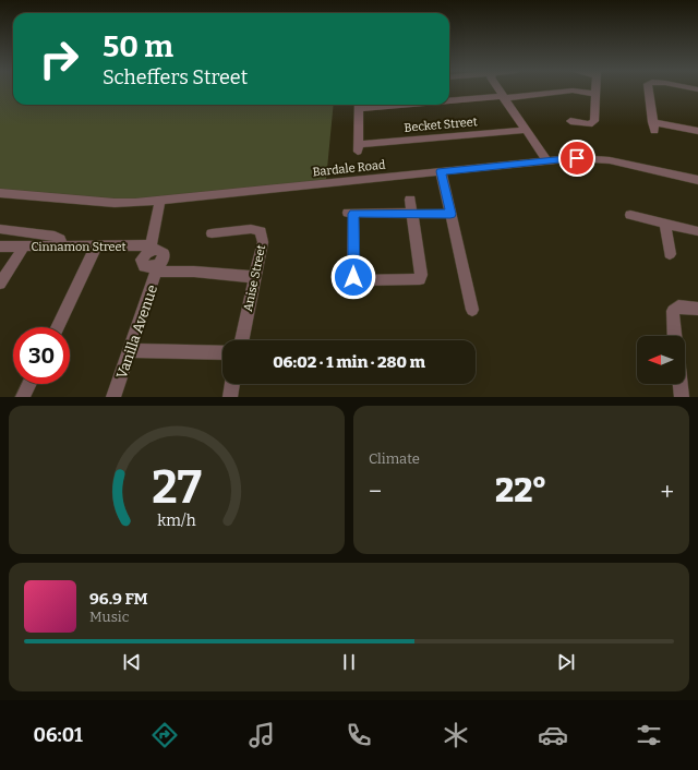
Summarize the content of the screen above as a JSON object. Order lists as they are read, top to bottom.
{
  "streets": {
    "street": [
      "Becket Street",
      "Bardale Road",
      "Cinnamon Street",
      "Anise Street",
      "Vanilla Avenue"
    ]
  },
  "north": "left",
  "page": {
    "turn": ["50 m", "Scheffers Street"],
    "limit": "30",
    "trip": "06:02 · 1 min · 280 m",
    "tile": "Climate",
    "heat": ["−", "22°", "+"],
    "song": ["96.9 FM", "Music"],
    "tabs": "06:01",
    "gauge": ["27", "km/h"]
  }
}
